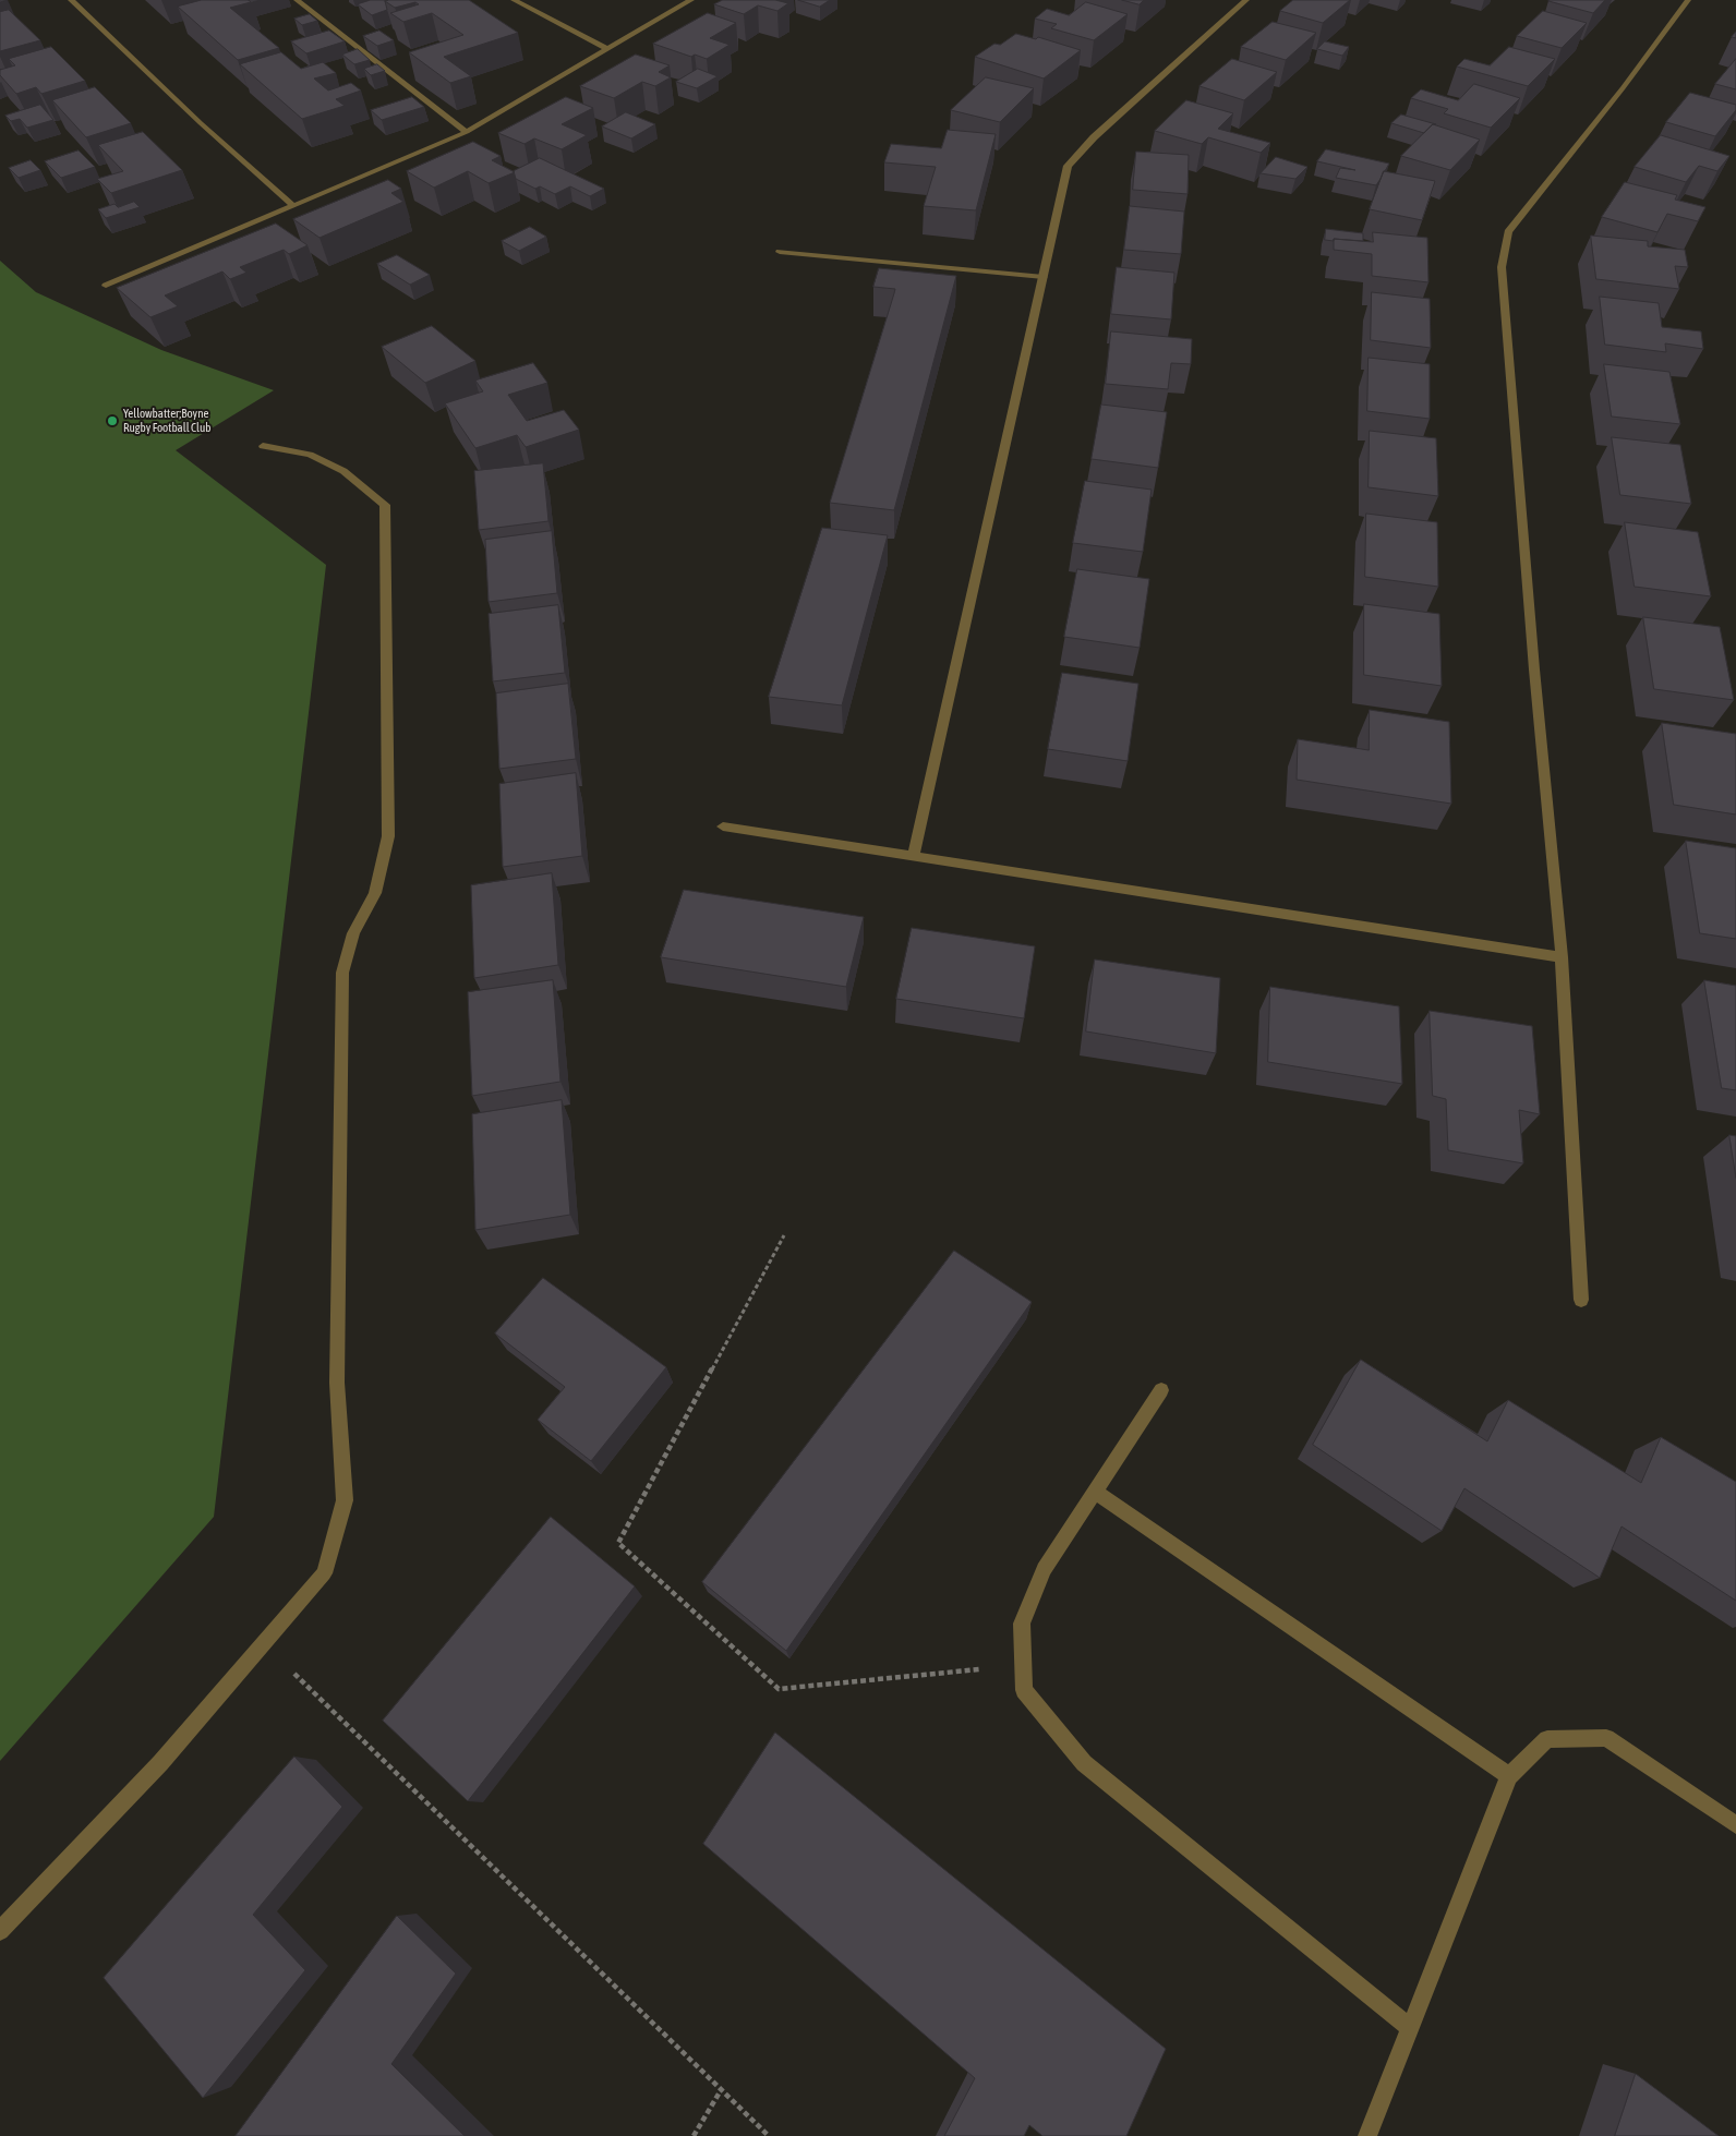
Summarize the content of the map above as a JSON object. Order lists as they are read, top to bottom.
{
  "places": ["Yellowbatter;Boyne Rugby Football Club"]
}
